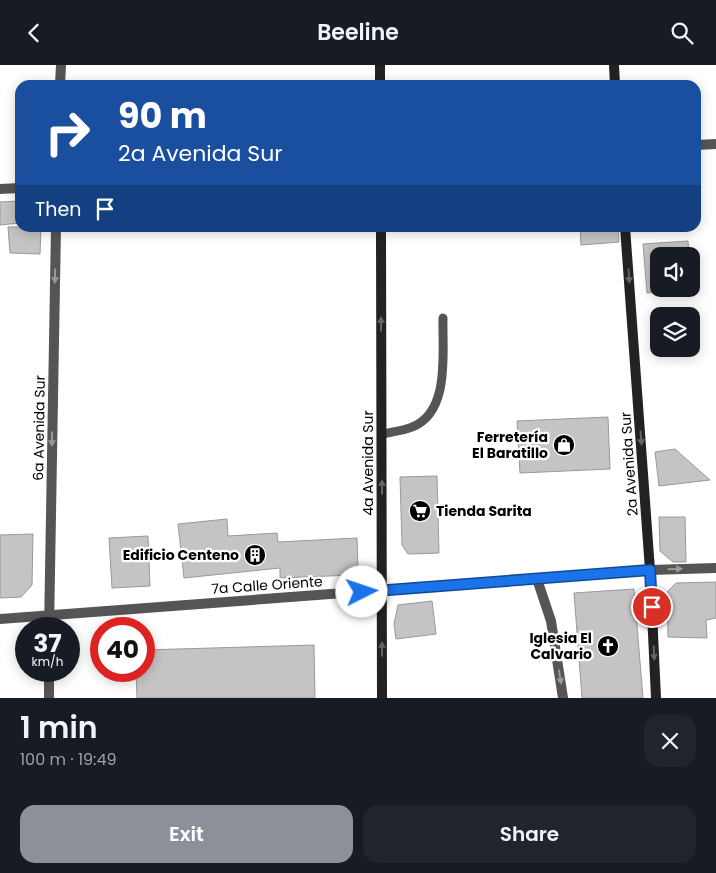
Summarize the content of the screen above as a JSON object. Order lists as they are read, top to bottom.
{
  "streets": {
    "main road": ["4a Avenida Sur", "2a Avenida Sur"],
    "street": ["6a Avenida Sur", "7a Calle Oriente"]
  },
  "crossings": [
    ["6a Avenida Sur", "7a Calle Oriente"],
    ["4a Avenida Sur", "7a Calle Oriente"],
    ["2a Avenida Sur", "7a Calle Oriente"]
  ],
  "one_way": ["6a Avenida Sur", "4a Avenida Sur", "2a Avenida Sur"],
  "places": {
    "shop": ["Ferretería El Baratillo"],
    "supermarket": ["Tienda Sarita"],
    "building": ["Edificio Centeno"],
    "church": ["Iglesia El Calvario"]
  },
  "page": {
    "header": "Beeline",
    "turn": ["90 m", "2a Avenida Sur"],
    "then": "Then",
    "speed": "37 km/h",
    "limit": "40",
    "heading": ["1 min", "100 m · 19:49"],
    "buttons": ["Exit", "Share"]
  }
}
